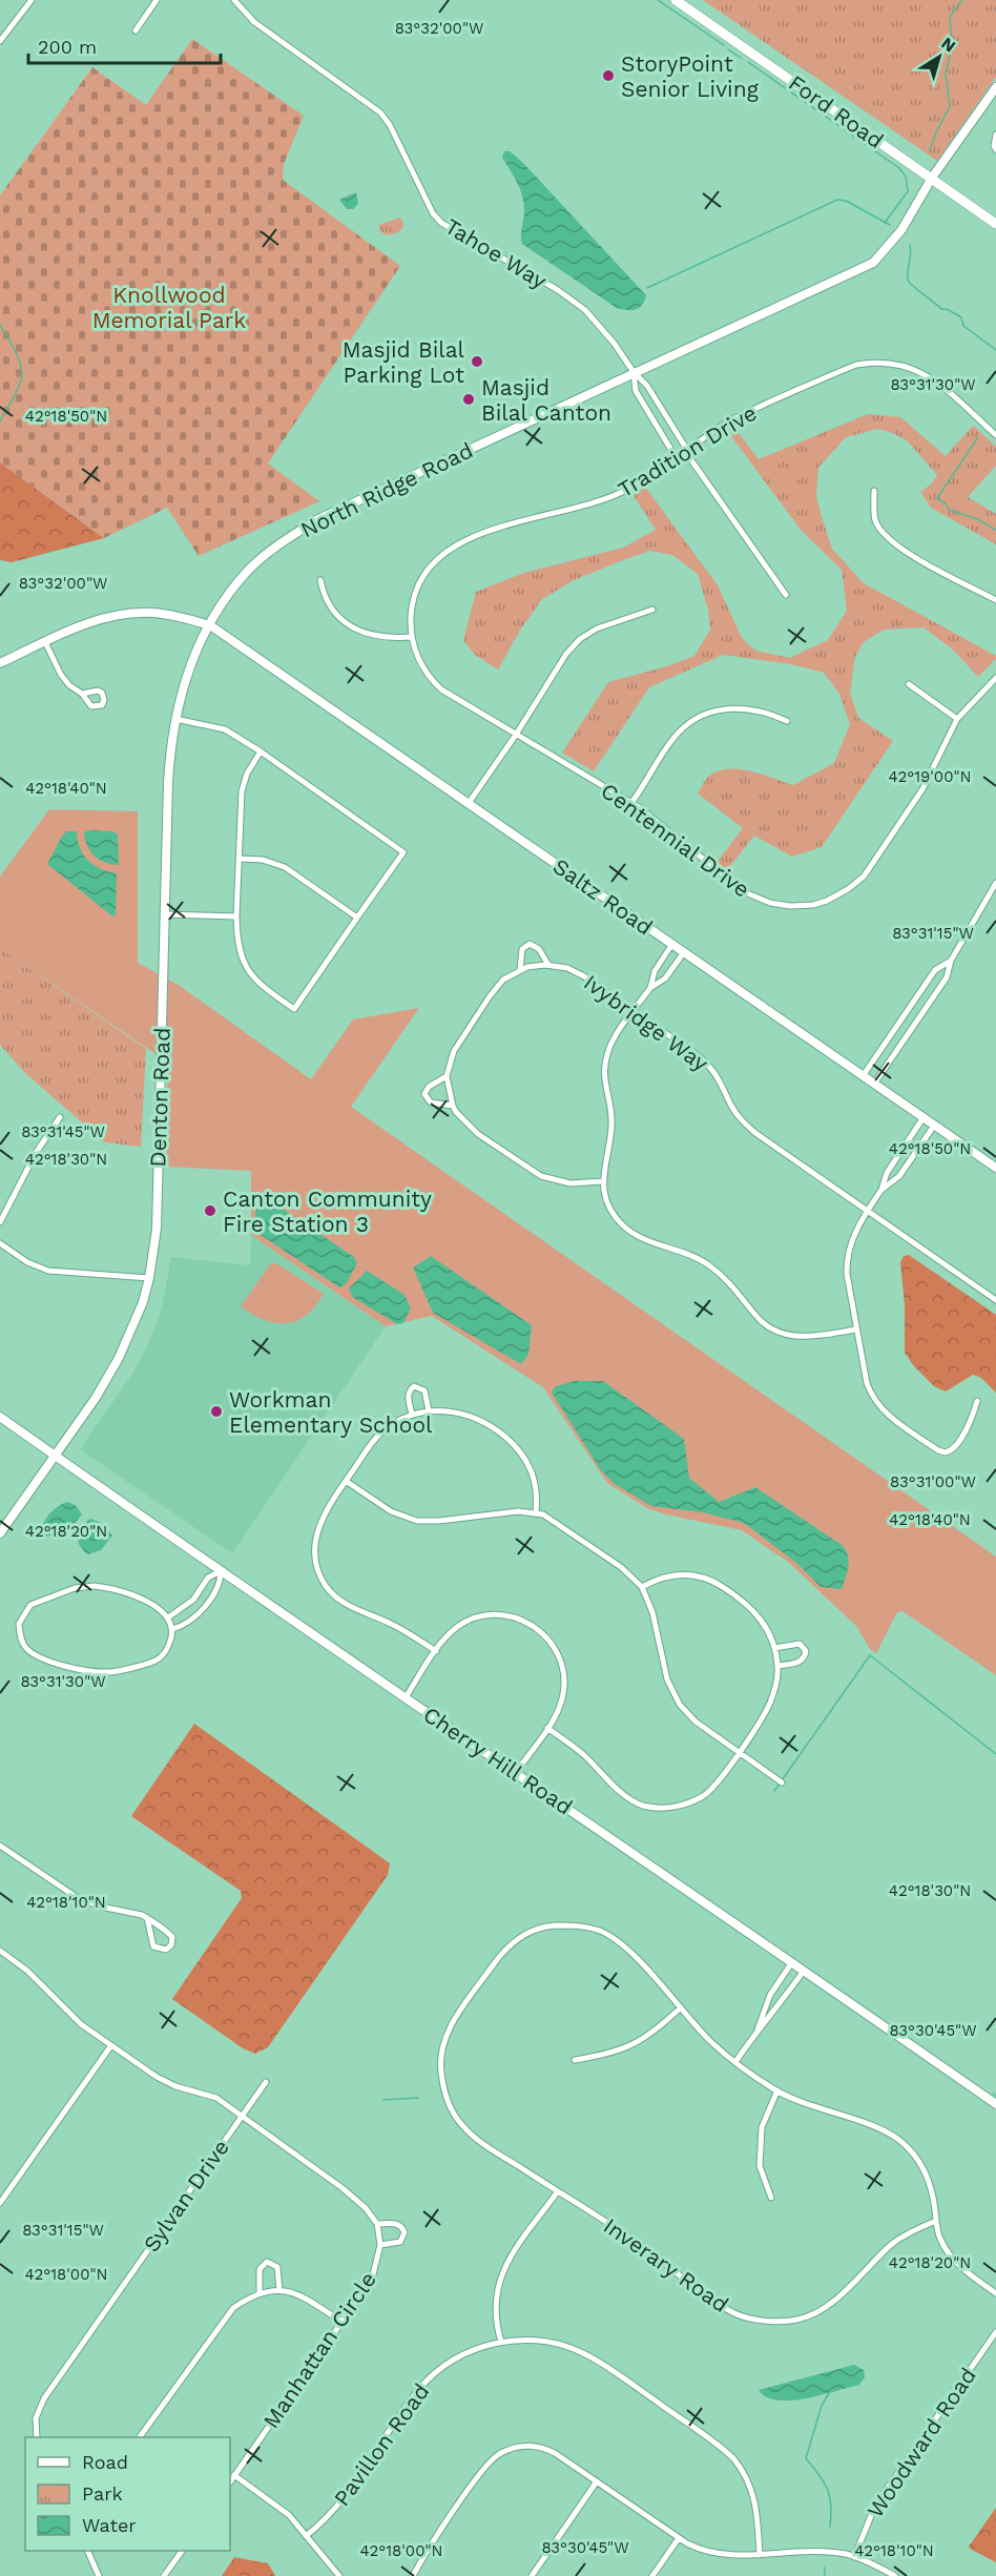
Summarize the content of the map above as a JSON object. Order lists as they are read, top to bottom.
{
  "streets": {
    "main road": ["Ford Road"],
    "street": [
      "Tahoe Way",
      "Tradition Drive",
      "North Ridge Road",
      "Centennial Drive",
      "Saltz Road",
      "Ivybridge Way",
      "Denton Road",
      "Cherry Hill Road",
      "Sylvan Drive",
      "Inverary Road",
      "Manhattan Circle",
      "Woodward Road",
      "Pavillon Road"
    ]
  },
  "crossings": [
    ["Ford Road", "North Ridge Road"],
    ["Tahoe Way", "North Ridge Road"],
    ["Tradition Drive", "Centennial Drive"],
    ["North Ridge Road", "Saltz Road"],
    ["North Ridge Road", "Denton Road"],
    ["Saltz Road", "Denton Road"],
    ["Denton Road", "Cherry Hill Road"],
    ["Sylvan Drive", "Manhattan Circle"]
  ],
  "parks": ["Knollwood Memorial Park"],
  "places": [
    "StoryPoint Senior Living",
    "Masjid Bilal Parking Lot",
    "Masjid Bilal Canton",
    "Canton Community Fire Station 3",
    "Workman Elementary School"
  ],
  "legend": ["Road", "Park", "Water"],
  "scale_bar": "200 m",
  "north": "top right",
  "coordinates": [
    "83°32'00\"W",
    "83°31'30\"W",
    "42°18'50\"N",
    "42°19'00\"N",
    "42°18'40\"N",
    "83°31'15\"W",
    "83°31'45\"W",
    "42°18'30\"N",
    "83°31'00\"W",
    "42°18'20\"N",
    "42°18'10\"N",
    "83°30'45\"W",
    "42°18'00\"N"
  ]
}
